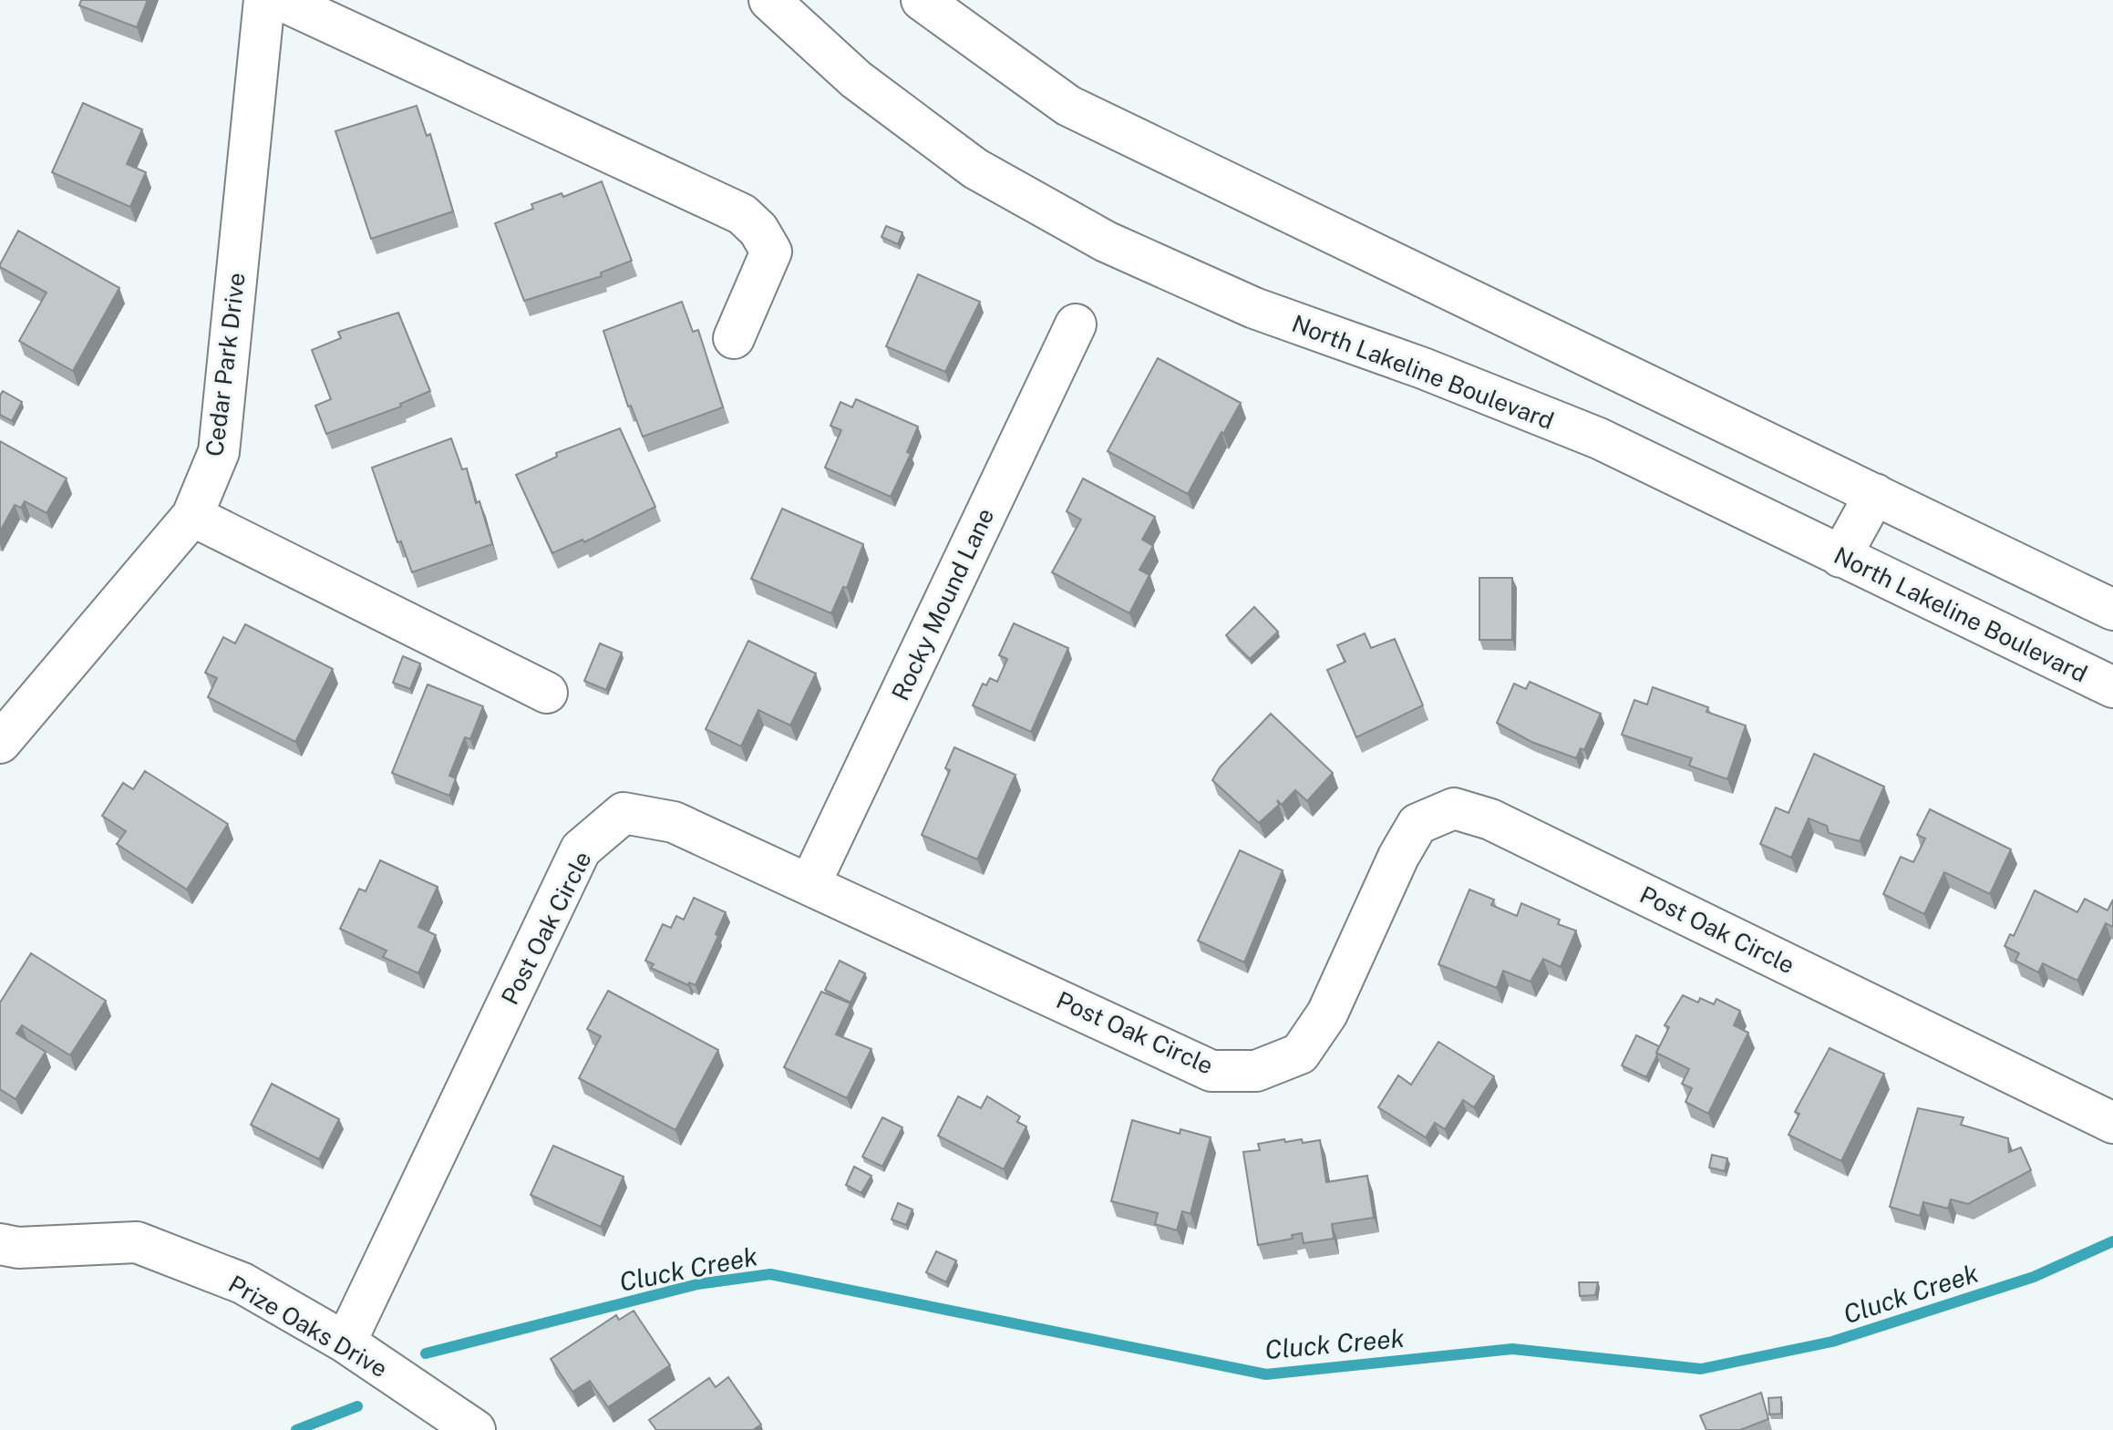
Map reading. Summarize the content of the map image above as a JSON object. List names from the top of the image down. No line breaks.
{"streets":{"street":["Cedar Park Drive","North Lakeline Boulevard","Rocky Mound Lane","Post Oak Circle","Prize Oaks Drive"]},"crossings":[["Rocky Mound Lane","Post Oak Circle"],["Post Oak Circle","Prize Oaks Drive"]],"water":["Cluck Creek"]}
